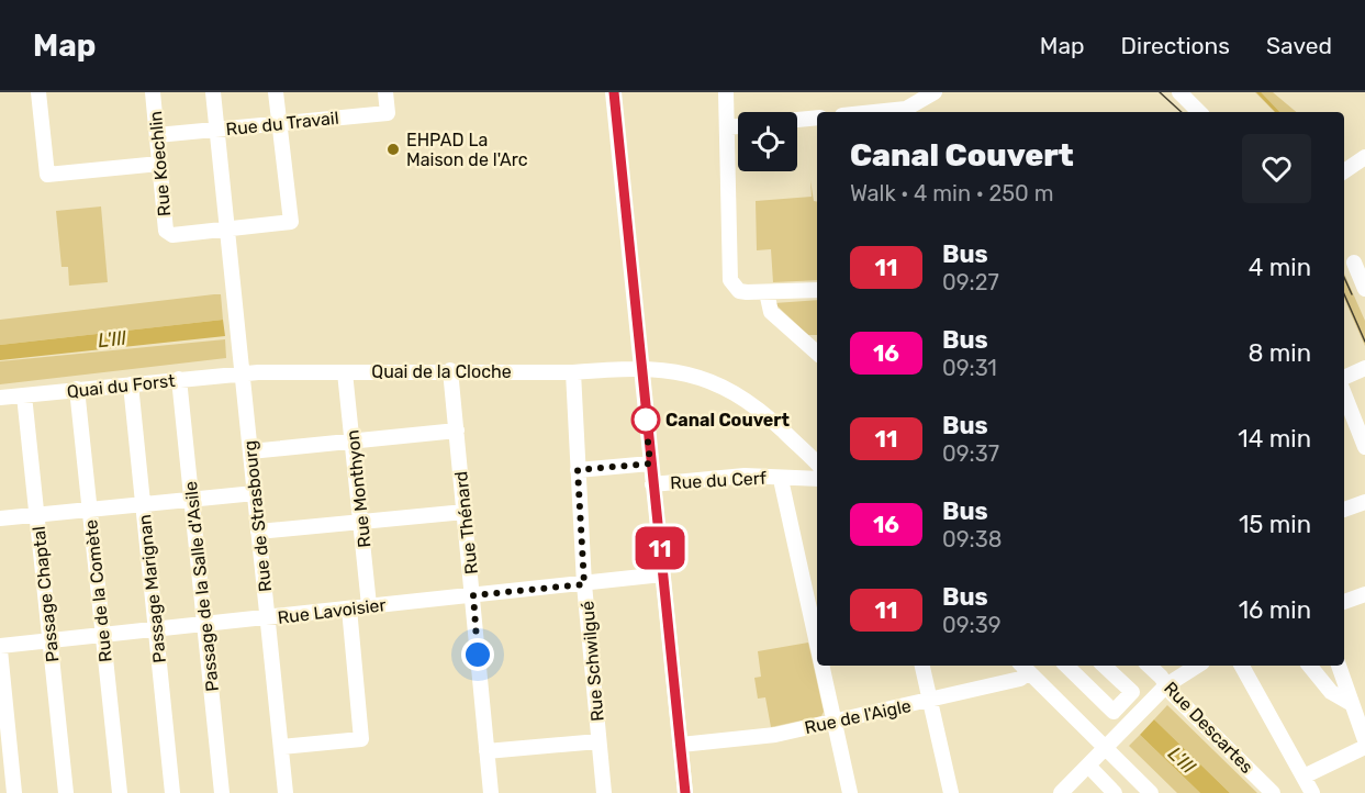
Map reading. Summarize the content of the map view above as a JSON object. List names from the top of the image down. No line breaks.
{"streets":{"street":["Rue du Travail","Rue Koechlin","Quai de la Cloche","Quai du Forst","Rue du Cerf","Rue Monthyon","Rue de Strasbourg","Rue Thénard","Passage de la Salle d'Asile","Passage Marignan","Rue de la Comète","Passage Chaptal","Rue Lavoisier","Rue Schwilgué","Rue de l'Aigle","Rue Descartes"]},"crossings":[["Rue du Travail","Rue Koechlin"],["Rue Koechlin","Rue de Strasbourg"],["Quai de la Cloche","Quai du Forst"],["Quai de la Cloche","Rue Monthyon"],["Quai de la Cloche","Rue de Strasbourg"],["Quai de la Cloche","Rue Thénard"],["Quai de la Cloche","Rue Schwilgué"],["Quai du Forst","Rue de Strasbourg"],["Quai du Forst","Passage de la Salle d'Asile"],["Quai du Forst","Passage Marignan"],["Quai du Forst","Rue de la Comète"],["Quai du Forst","Passage Chaptal"],["Rue du Cerf","Rue de l'Aigle"],["Rue Monthyon","Rue Lavoisier"],["Rue de Strasbourg","Rue Lavoisier"],["Rue Thénard","Rue Lavoisier"],["Passage de la Salle d'Asile","Rue Lavoisier"],["Passage Marignan","Rue Lavoisier"],["Rue de la Comète","Rue Lavoisier"],["Passage Chaptal","Rue Lavoisier"],["Rue Lavoisier","Rue Schwilgué"]],"water":["L'Ill"],"places":["EHPAD La Maison de l'Arc","Canal Couvert"],"lines":["bus line 11"],"page":{"header":"Map","nav":["Map","Directions","Saved"],"on_map":"11","heading":["Canal Couvert","Walk · 4 min · 250 m"],"list":[{"mark":"11","name":"Bus","note":"09:27","value":"4 min"},{"mark":"16","name":"Bus","note":"09:31","value":"8 min"},{"mark":"11","name":"Bus","note":"09:37","value":"14 min"},{"mark":"16","name":"Bus","note":"09:38","value":"15 min"},{"mark":"11","name":"Bus","note":"09:39","value":"16 min"}]}}
